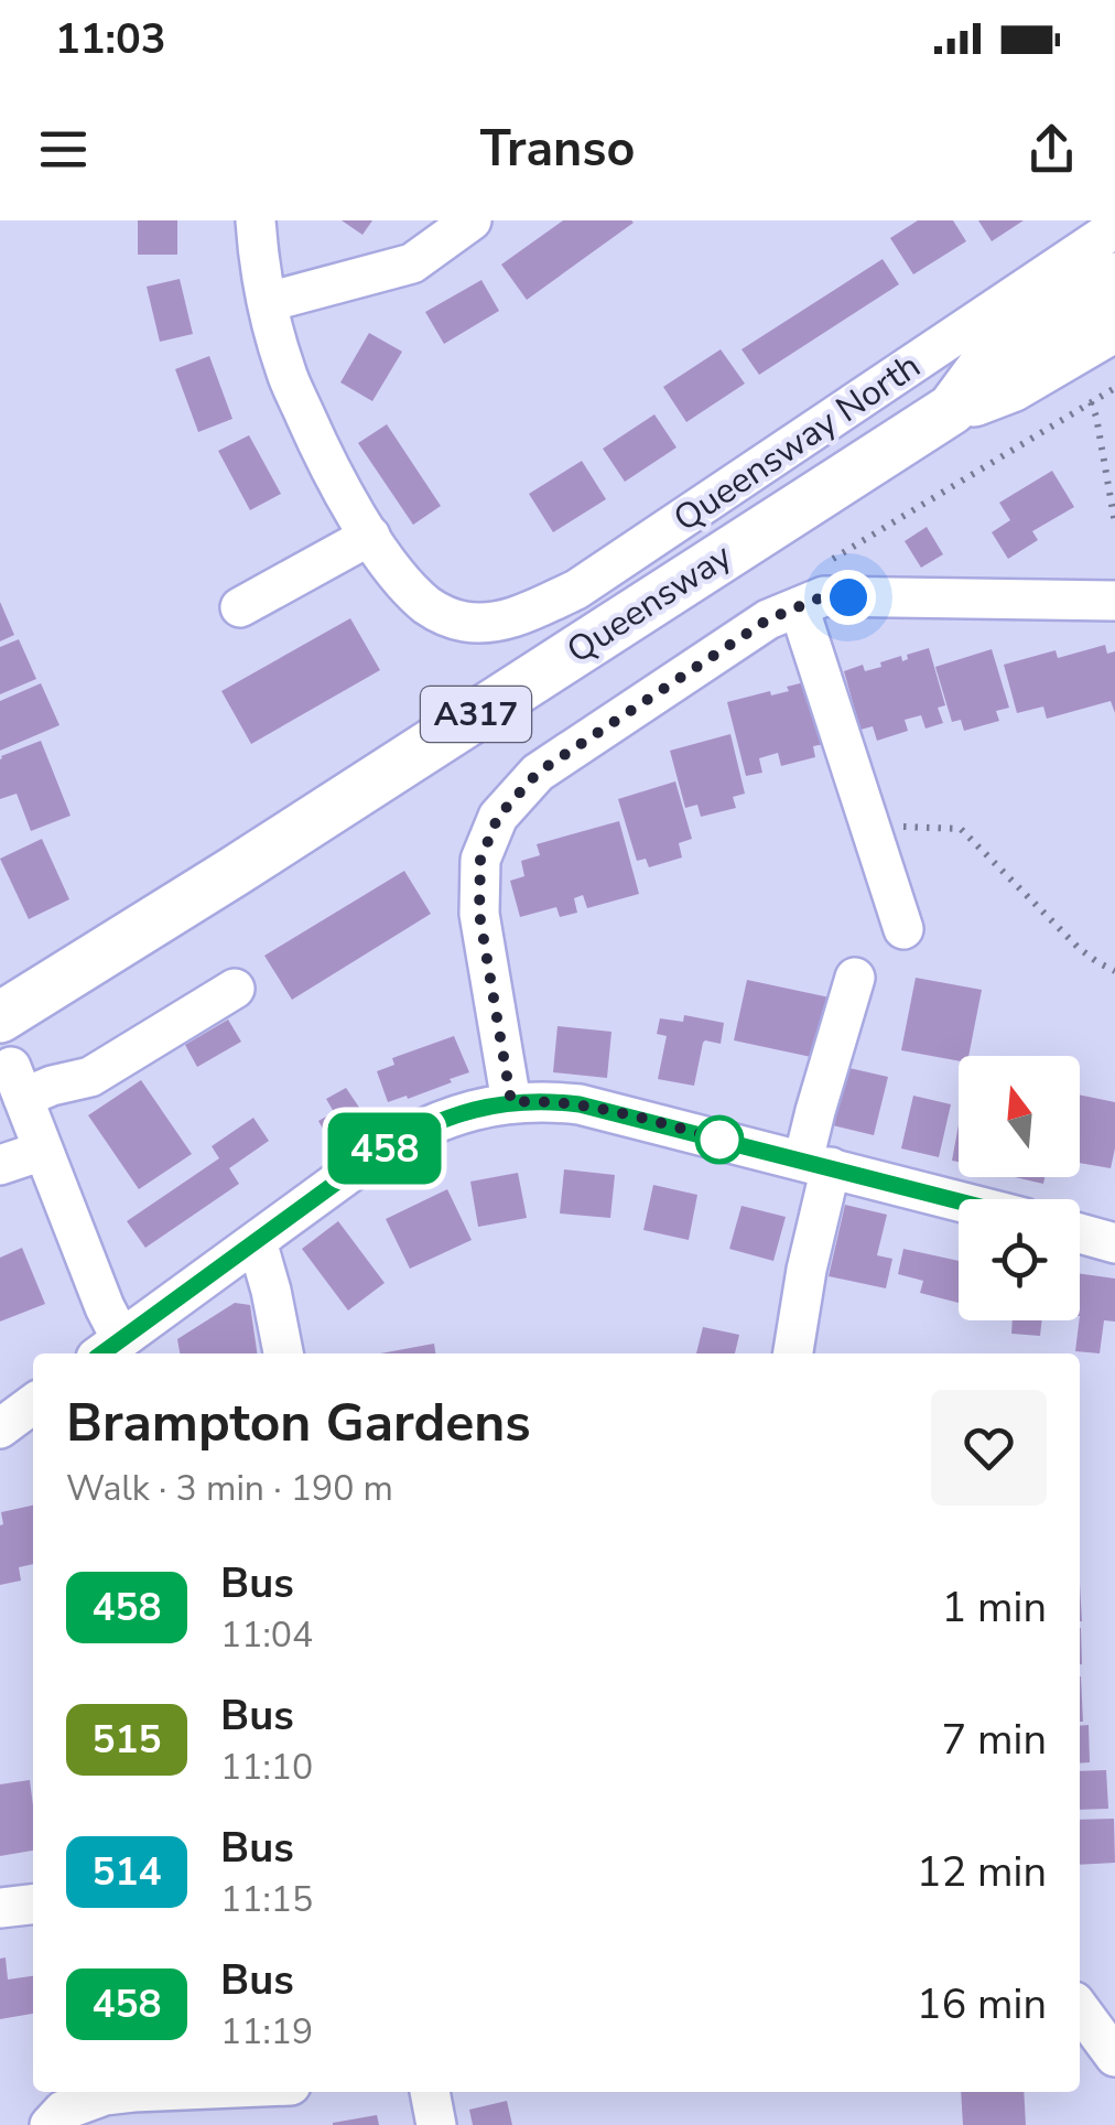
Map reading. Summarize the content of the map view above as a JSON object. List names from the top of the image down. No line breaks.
{"streets":{"main road":["Queensway","A317"],"street":["Queensway North"]},"crossings":[["Queensway","A317"]],"lines":["bus line 458"],"north":"top","page":{"status":"11:03","header":"Transo","on_map":"458","heading":["Brampton Gardens","Walk · 3 min · 190 m"],"list":[{"mark":"458","name":"Bus","note":"11:04","value":"1 min"},{"mark":"515","name":"Bus","note":"11:10","value":"7 min"},{"mark":"514","name":"Bus","note":"11:15","value":"12 min"},{"mark":"458","name":"Bus","note":"11:19","value":"16 min"}]}}
